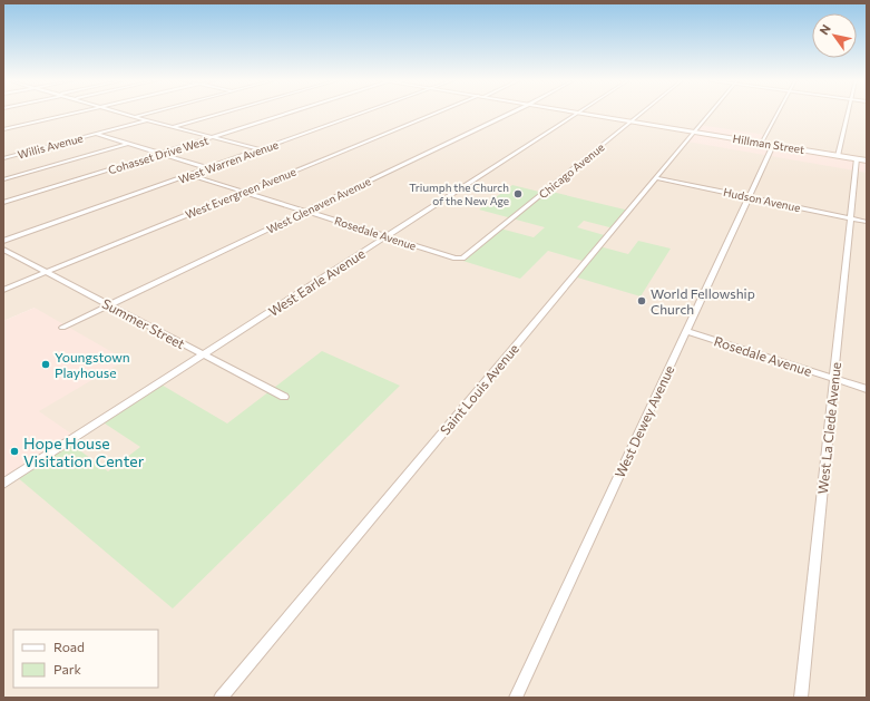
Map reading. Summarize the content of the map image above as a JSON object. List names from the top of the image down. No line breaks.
{"streets":{"street":["Hillman Street","Willis Avenue","Cohasset Drive West","West Warren Avenue","Chicago Avenue","West Evergreen Avenue","Hudson Avenue","West Glenaven Avenue","Rosedale Avenue","West Earle Avenue","Summer Street","Saint Louis Avenue","West Dewey Avenue","West La Clede Avenue"]},"crossings":[["Hillman Street","Chicago Avenue"],["Hillman Street","Saint Louis Avenue"],["Hillman Street","West Dewey Avenue"],["Hillman Street","West La Clede Avenue"],["West Warren Avenue","Rosedale Avenue"],["Chicago Avenue","Rosedale Avenue"],["West Evergreen Avenue","Rosedale Avenue"],["West Evergreen Avenue","Summer Street"],["Hudson Avenue","Saint Louis Avenue"],["Hudson Avenue","West Dewey Avenue"],["Hudson Avenue","West La Clede Avenue"],["West Glenaven Avenue","Rosedale Avenue"],["West Glenaven Avenue","Summer Street"],["Rosedale Avenue","West Earle Avenue"],["Rosedale Avenue","West Dewey Avenue"],["Rosedale Avenue","West La Clede Avenue"],["West Earle Avenue","Summer Street"]],"places":["Triumph the Church of the New Age","World Fellowship Church","Youngstown Playhouse","Hope House Visitation Center"],"legend":["Road","Park"],"north":"top left"}
